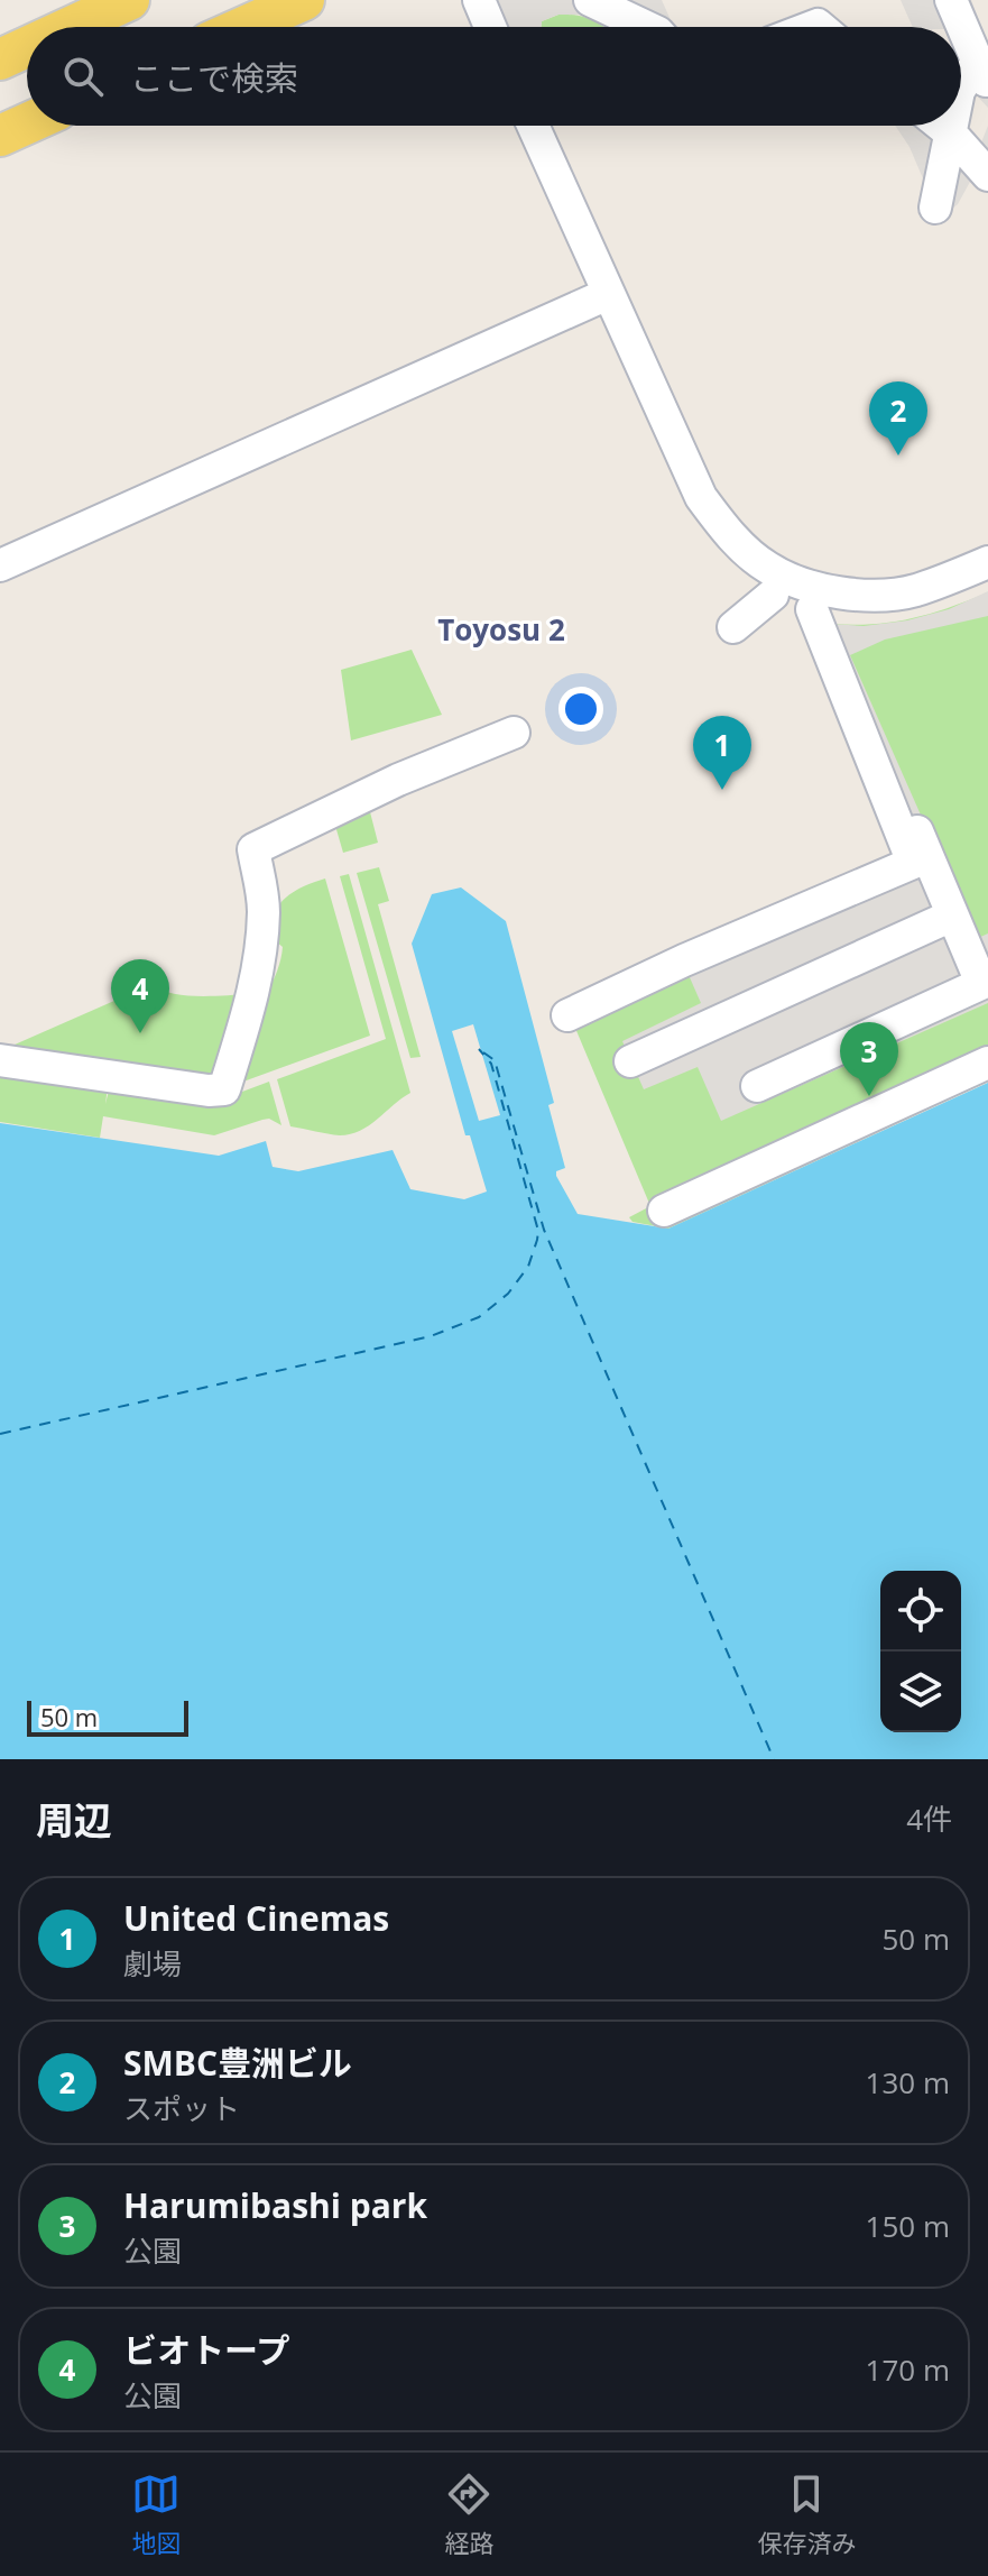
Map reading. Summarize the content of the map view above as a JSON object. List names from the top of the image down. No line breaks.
{"districts":["Toyosu 2"],"scale_bar":"50 m","page":{"search":"ここで検索","pins":["2","1","4","3"],"scale":"50 m","heading":["周辺","4件"],"list":[{"mark":"1","name":"United Cinemas","note":"劇場","value":"50 m"},{"mark":"2","name":"SMBC豊洲ビル","note":"スポット","value":"130 m"},{"mark":"3","name":"Harumibashi park","note":"公園","value":"150 m"},{"mark":"4","name":"ビオトープ","note":"公園","value":"170 m"}],"nav":["地図","経路","保存済み"]}}
